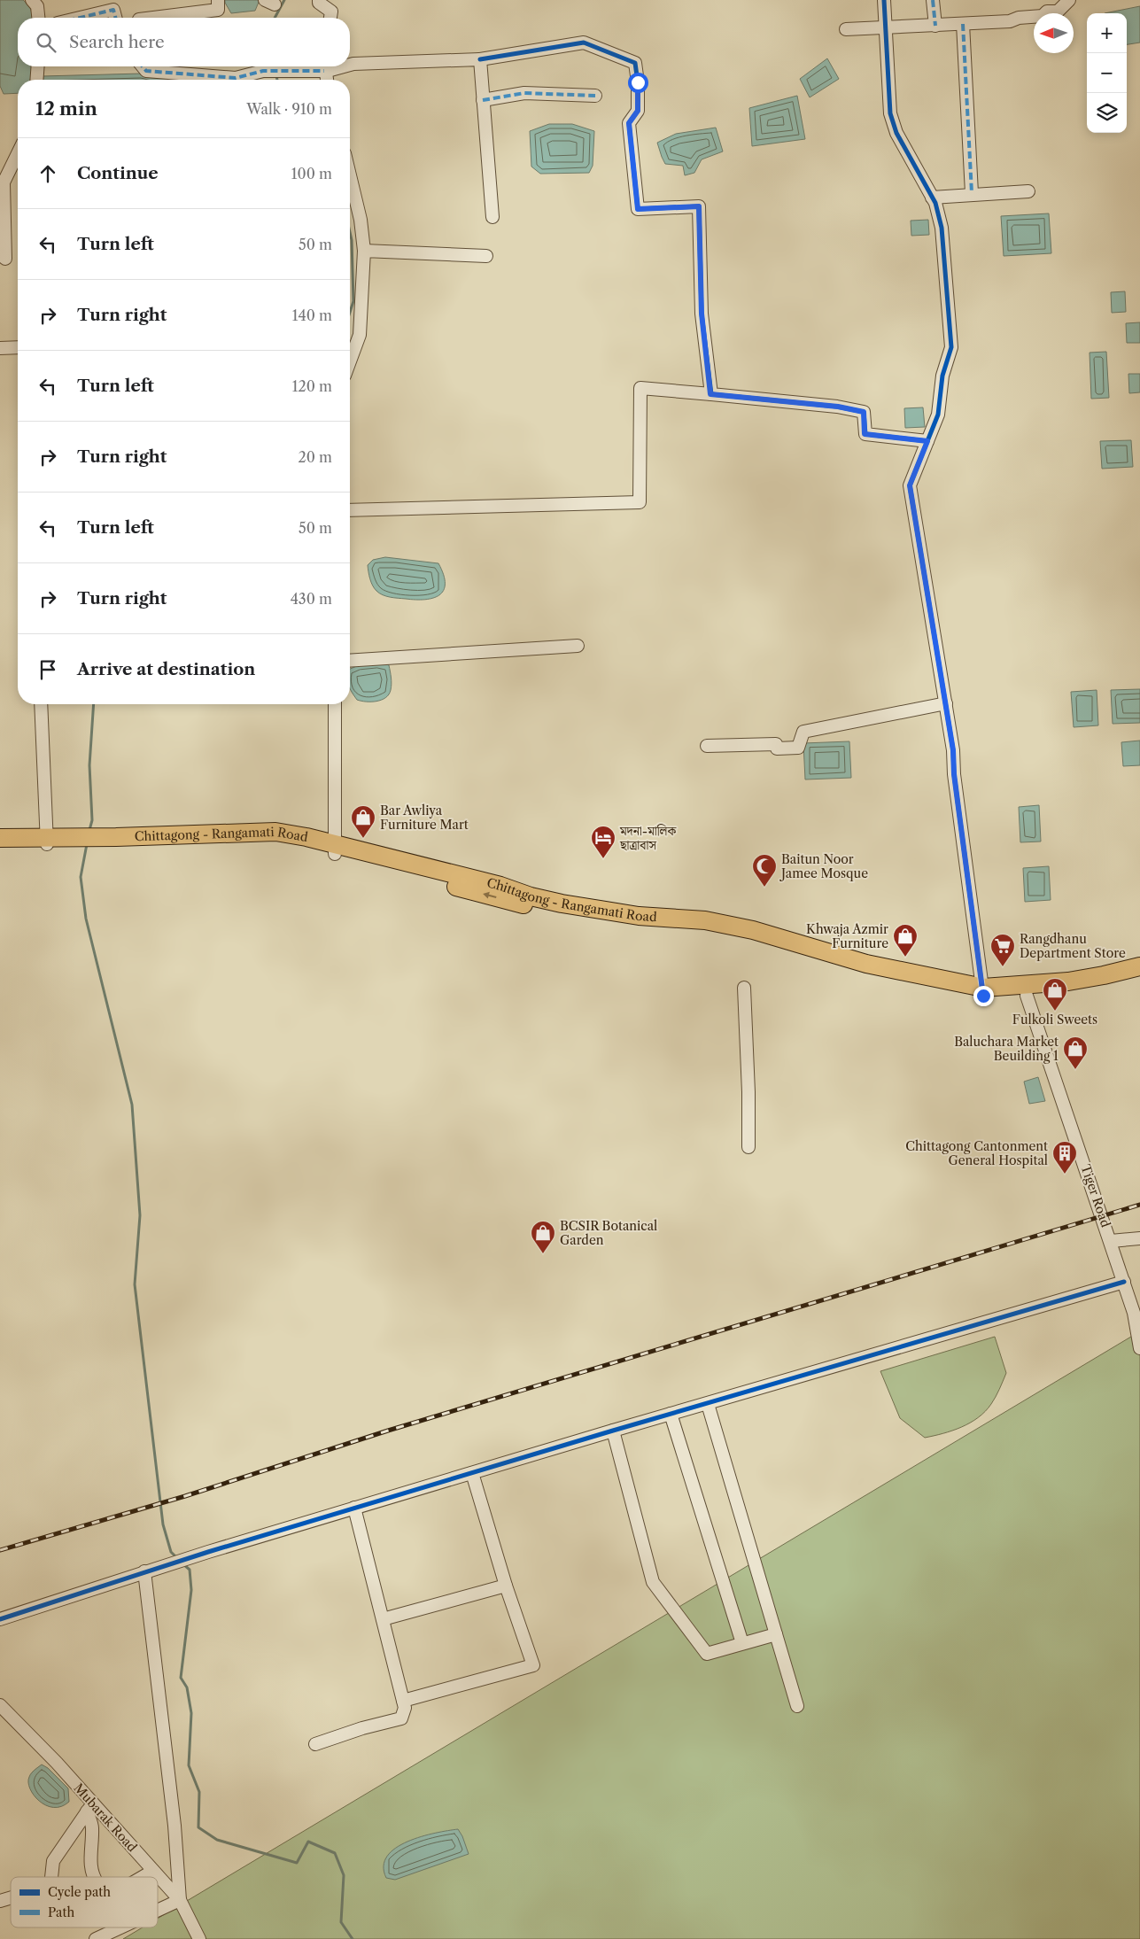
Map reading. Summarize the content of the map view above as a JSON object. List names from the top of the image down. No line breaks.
{"streets":{"highway":["Chittagong - Rangamati Road"],"street":["Tiger Road","Mubarak Road"]},"crossings":[["Chittagong - Rangamati Road","Tiger Road"]],"places":{"shop":["Bar Awliya Furniture Mart","Khwaja Azmir Furniture","Fulkoli Sweets","Baluchara Market Beuilding 1","BCSIR Botanical Garden"],"hotel":["মদনা-মালিক ছাত্রাবাস"],"mosque":["Baitun Noor Jamee Mosque"],"supermarket":["Rangdhanu Department Store"],"building":["Chittagong Cantonment General Hospital"]},"legend":["Cycle path","Path"],"north":"left","page":{"map_buttons":["+","−"],"search":"Search here","heading":["12 min","Walk · 910 m"],"list":[["Continue","100 m"],["Turn left","50 m"],["Turn right","140 m"],["Turn left","120 m"],["Turn right","20 m"],["Turn left","50 m"],["Turn right","430 m"],"Arrive at destination"]}}
